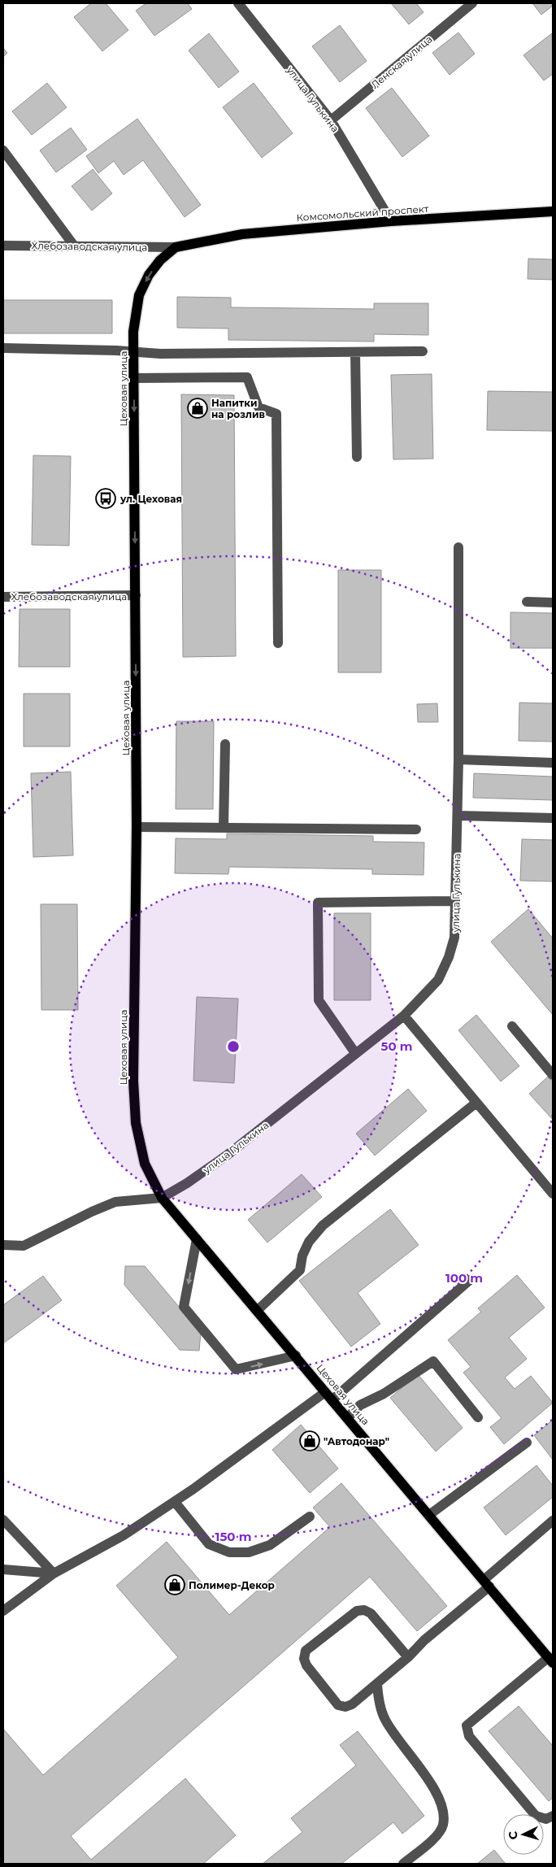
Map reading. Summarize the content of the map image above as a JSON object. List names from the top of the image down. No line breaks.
{"streets":{"main road":["Комсомольский проспект","Цеховая улица"],"street":["Ленская улица","улица Гулькина","Хлебозаводская улица"]},"crossings":[["Ленская улица","улица Гулькина"],["улица Гулькина","Комсомольский проспект"],["улица Гулькина","Цеховая улица"],["Комсомольский проспект","Хлебозаводская улица"],["Комсомольский проспект","Цеховая улица"],["Хлебозаводская улица","Цеховая улица"]],"one_way":["Цеховая улица"],"places":{"shop":["Напитки на розлив","\"Автодонар\"","Полимер-Декор"],"bus stop":["ул. Цеховая"]},"north":"left","rings":["50 m","100 m","150 m"]}
